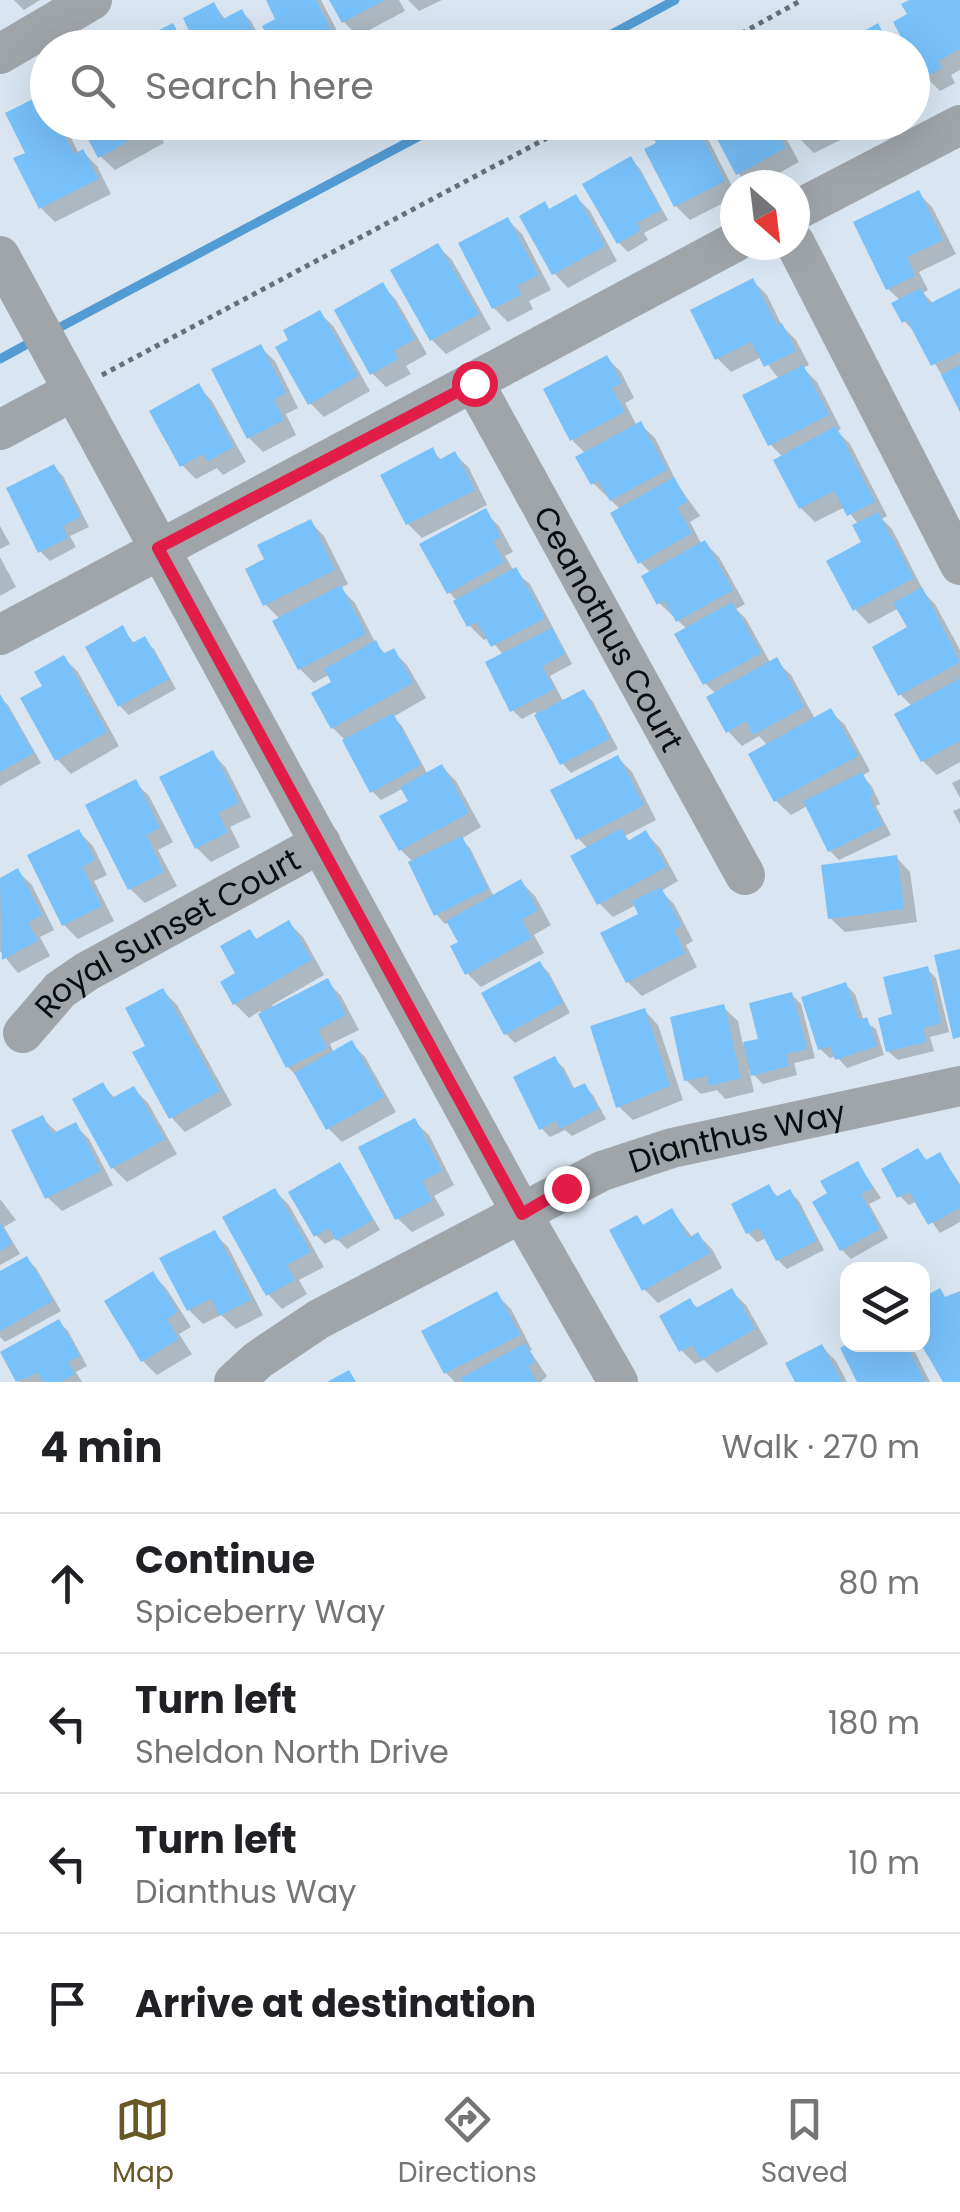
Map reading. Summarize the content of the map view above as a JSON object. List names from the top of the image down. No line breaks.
{"streets":{"street":["Ceanothus Court","Royal Sunset Court","Dianthus Way"]},"north":"bottom right","page":{"search":"Search here","heading":["4 min","Walk · 270 m"],"list":[["Continue","Spiceberry Way","80 m"],["Turn left","Sheldon North Drive","180 m"],["Turn left","Dianthus Way","10 m"],"Arrive at destination"],"nav":["Map","Directions","Saved"]}}
